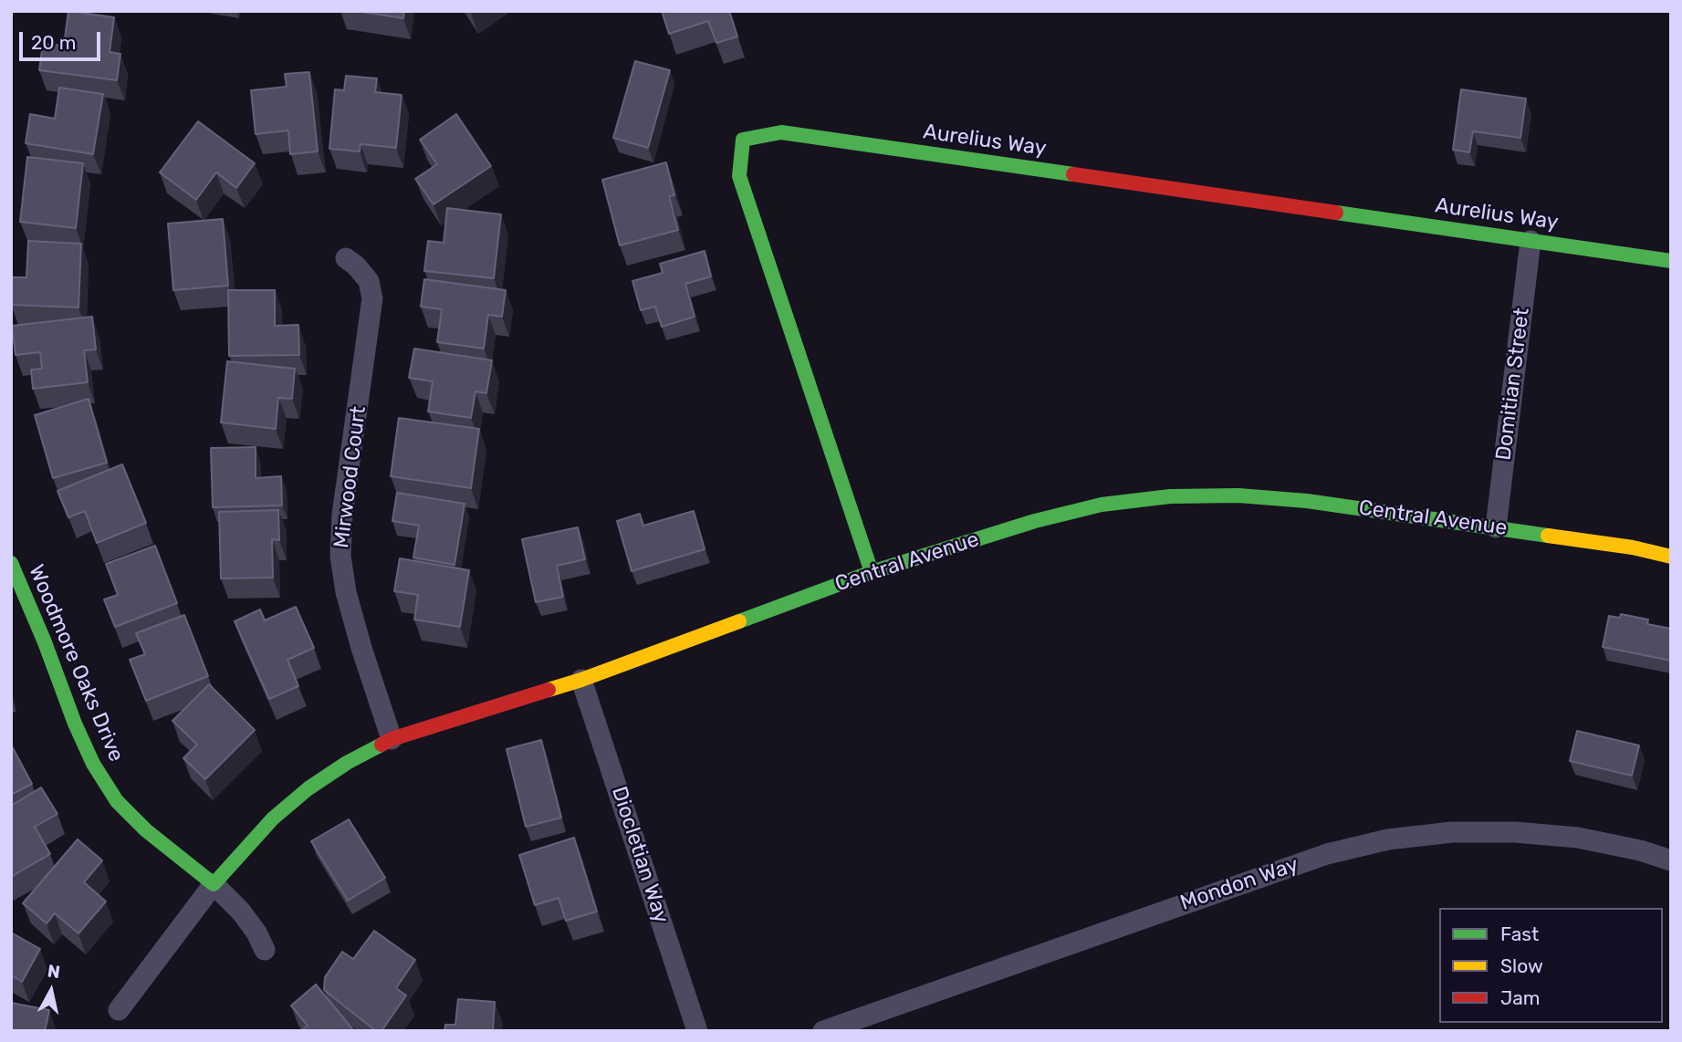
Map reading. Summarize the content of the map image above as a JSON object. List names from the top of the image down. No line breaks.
{"streets":{"street":["Aurelius Way","Domitian Street","Mirwood Court","Central Avenue","Woodmore Oaks Drive","Diocletian Way","Mondon Way"]},"crossings":[["Aurelius Way","Domitian Street"],["Aurelius Way","Central Avenue"],["Domitian Street","Central Avenue"],["Mirwood Court","Central Avenue"],["Central Avenue","Woodmore Oaks Drive"],["Central Avenue","Diocletian Way"]],"legend":["Fast","Slow","Jam"],"scale_bar":"20 m","north":"top"}
